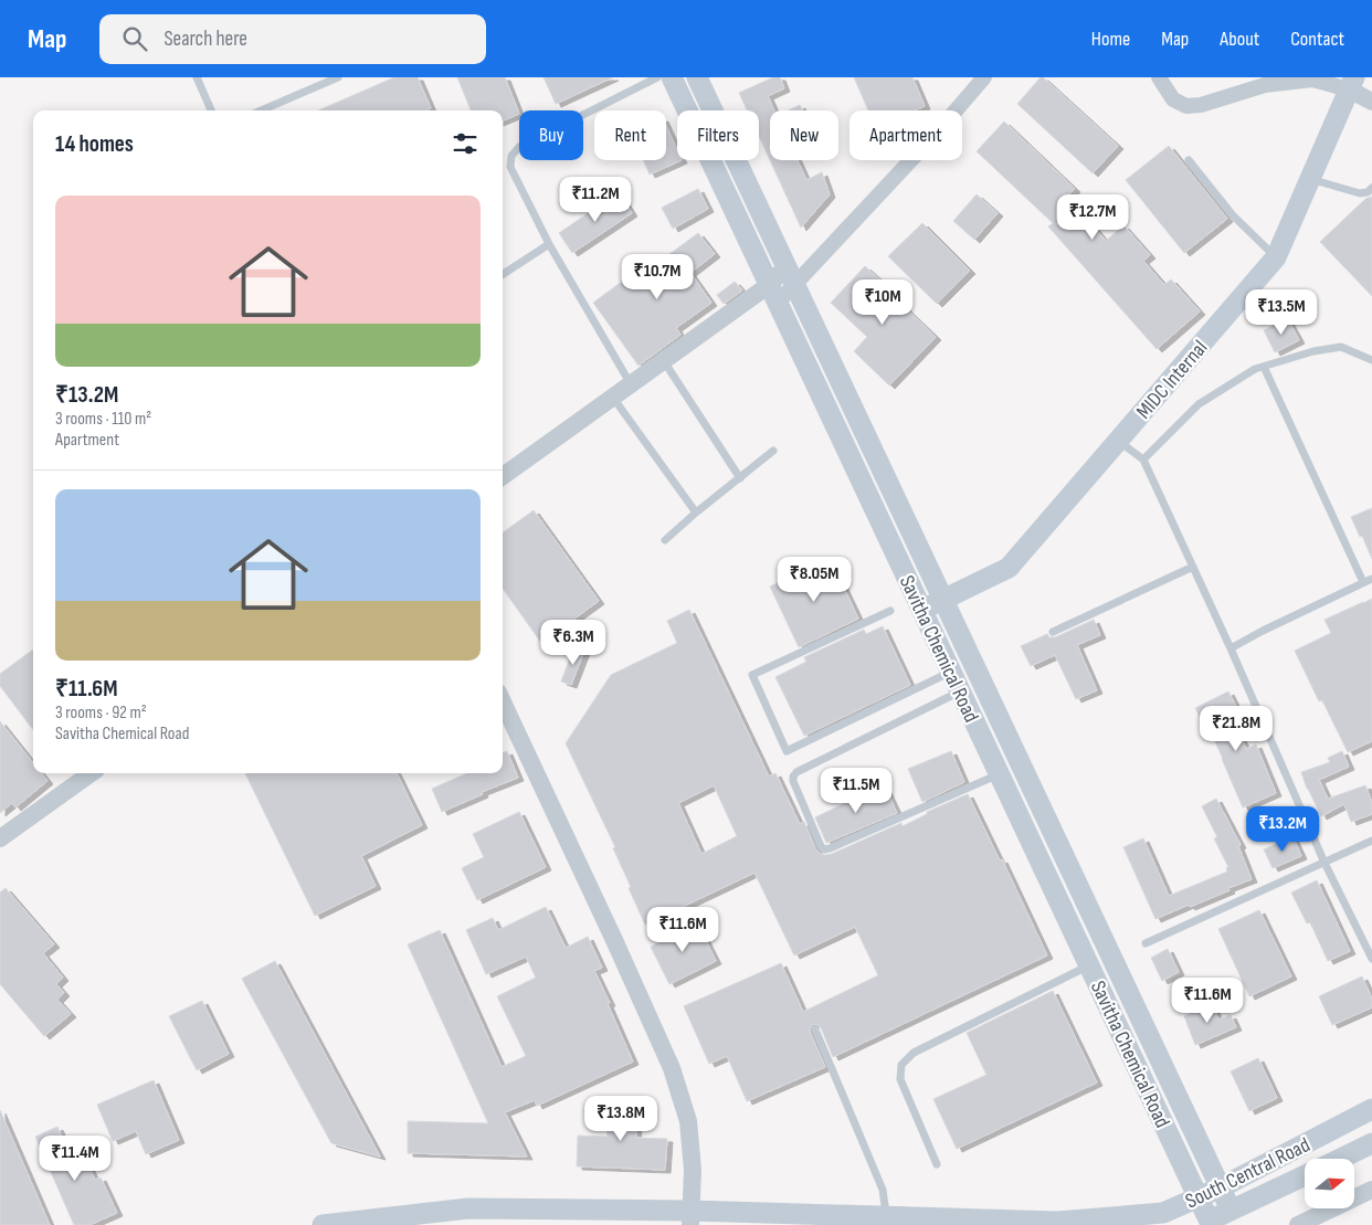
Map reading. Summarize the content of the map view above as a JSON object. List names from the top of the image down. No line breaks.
{"streets":{"main road":["MIDC Internal","Savitha Chemical Road","South Central Road"]},"crossings":[["MIDC Internal","Savitha Chemical Road"],["Savitha Chemical Road","South Central Road"]],"north":"right","page":{"header":"Map","search":"Search here","nav":["Home","Map","About","Contact"],"chip":["Buy","Rent","Filters","New","Apartment"],"heading":"14 homes","price":["₹11.2M","₹12.7M","₹10.7M","₹10M","₹13.5M","₹8.05M","₹6.3M","₹21.8M","₹11.5M","₹13.2M","₹11.6M","₹11.6M","₹13.8M","₹11.4M"],"list":[{"name":"₹13.2M","note":"3 rooms · 110 m² · Apartment"},{"name":"₹11.6M","note":"3 rooms · 92 m² · Savitha Chemical Road"}]}}
